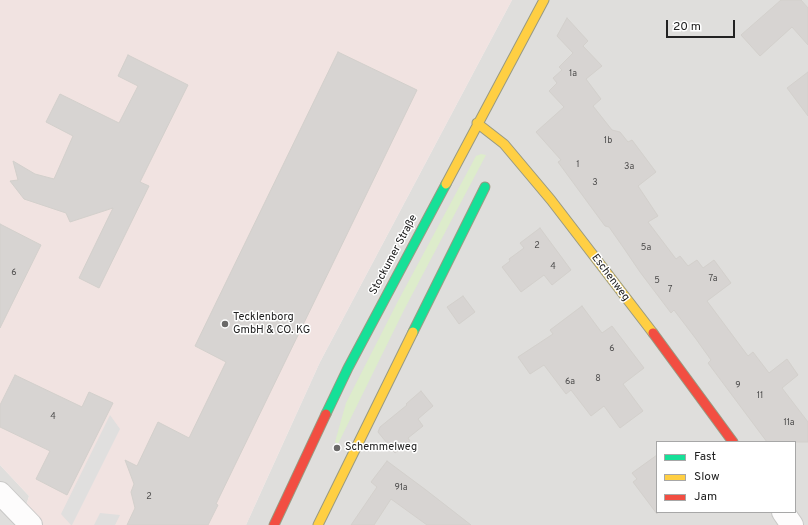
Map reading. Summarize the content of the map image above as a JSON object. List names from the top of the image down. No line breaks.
{"streets":{"street":["Stockumer Straße","Eschenweg"]},"crossings":[["Stockumer Straße","Eschenweg"]],"places":["Tecklenborg GmbH & CO. KG","Schemmelweg"],"house_numbers":["1a","1b","1","3a","3","2","5a","4","6","7a","5","7","6","8","6a","9","11","4","11a","91a","2"],"legend":["Fast","Slow","Jam"],"scale_bar":"20 m"}
